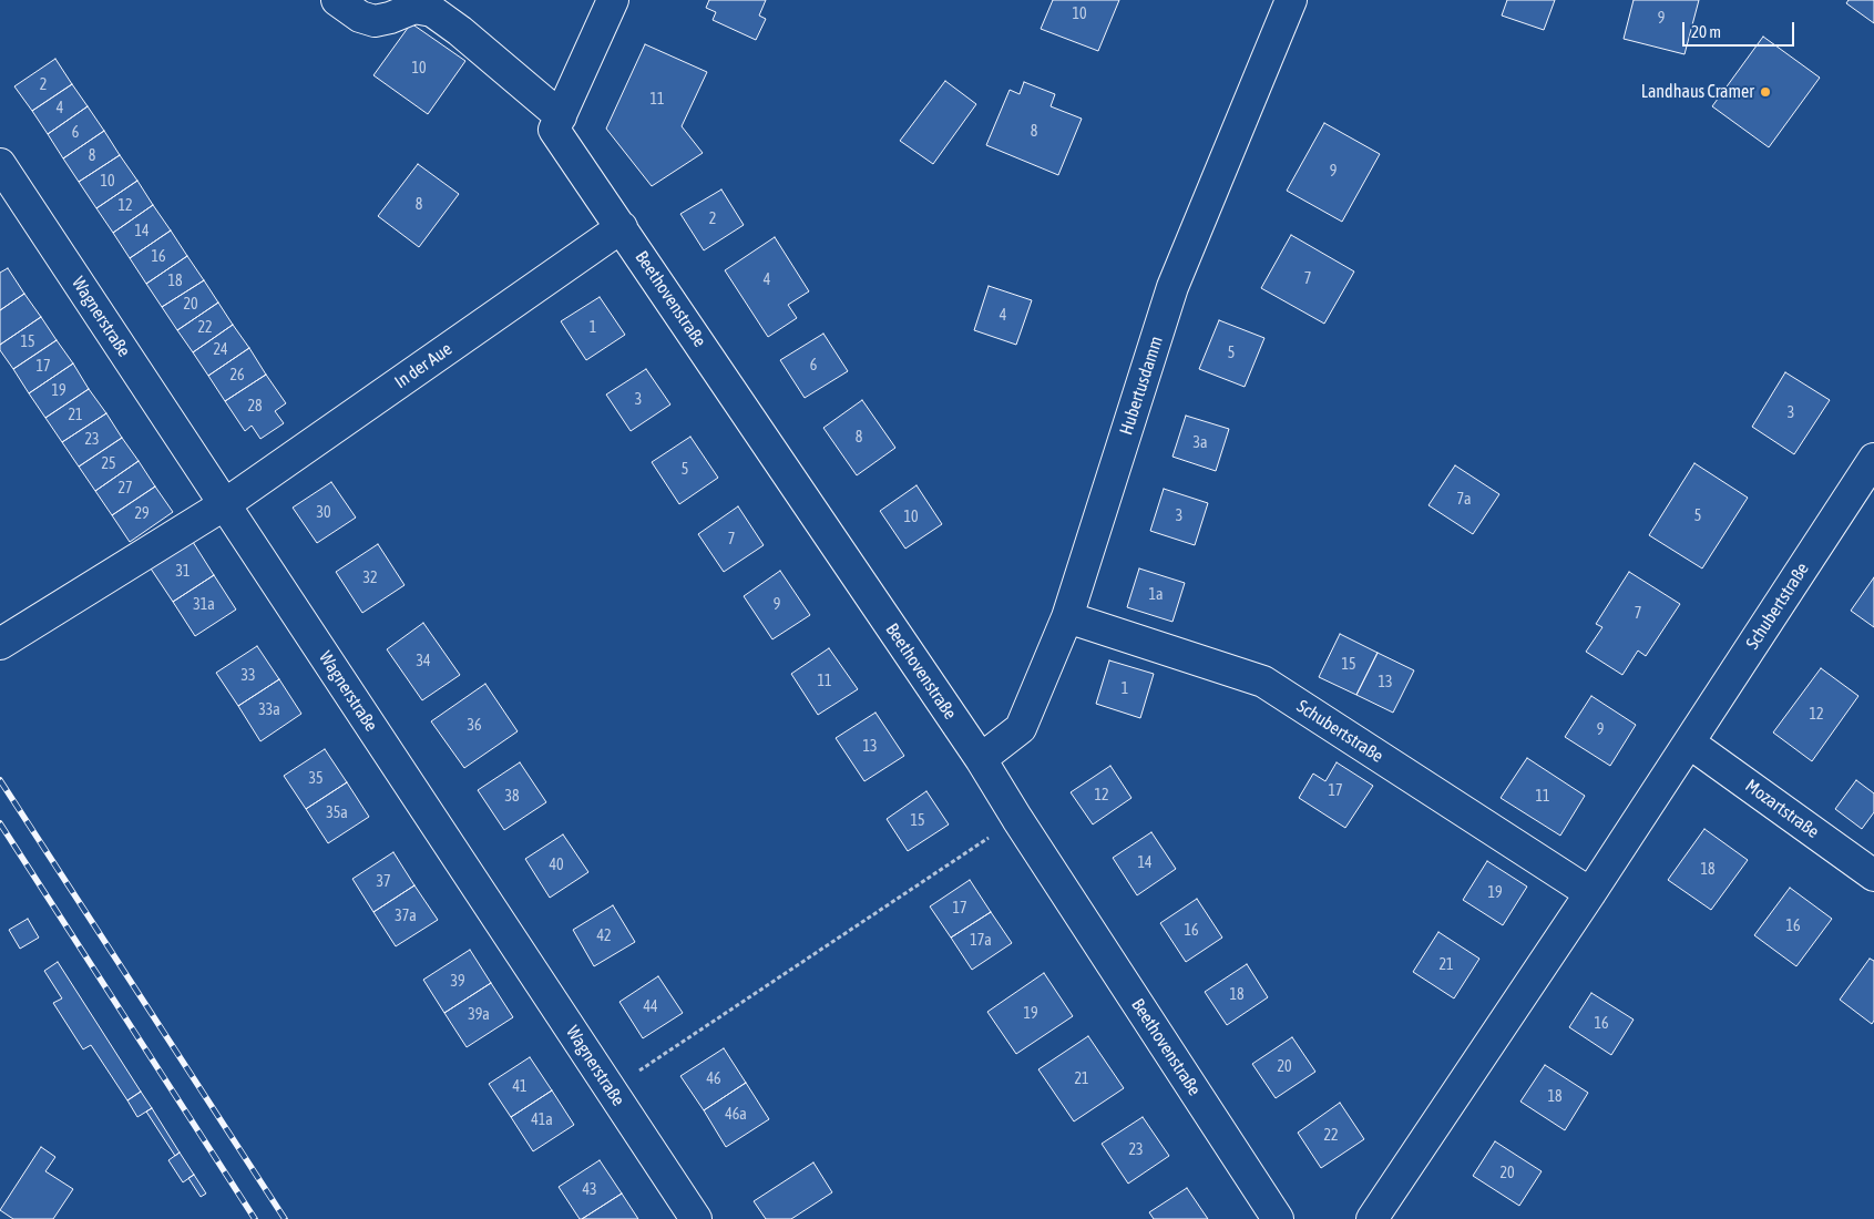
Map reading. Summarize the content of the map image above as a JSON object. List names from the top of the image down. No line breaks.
{"streets":{"street":["Beethovenstraße","Wagnerstraße","In der Aue","Hubertusdamm","Schubertstraße","Mozartstraße"]},"crossings":[["Beethovenstraße","In der Aue"],["Beethovenstraße","Hubertusdamm"],["Wagnerstraße","In der Aue"],["Hubertusdamm","Schubertstraße"],["Schubertstraße","Mozartstraße"]],"places":["Landhaus Cramer"],"house_numbers":["10","9","10","2","11","4","8","6","8","9","10","8","12","2","14","16","7","4","18","20","4","22","1","15","24","5","6","17","26","19","3","28","3","21","8","23","3a","25","5","27","7a","30","29","3","5","10","7","31","32","1a","31a","9","7","34","15","33","11","13","1","33a","12","36","9","13","35","17","12","38","11","35a","15","14","40","18","37","19","17","37a","16","16","42","17a","21","39","18","44","19","39a","16","20","46","21","41","18","46a","41a","22","23","20","43"],"scale_bar":"20 m"}
